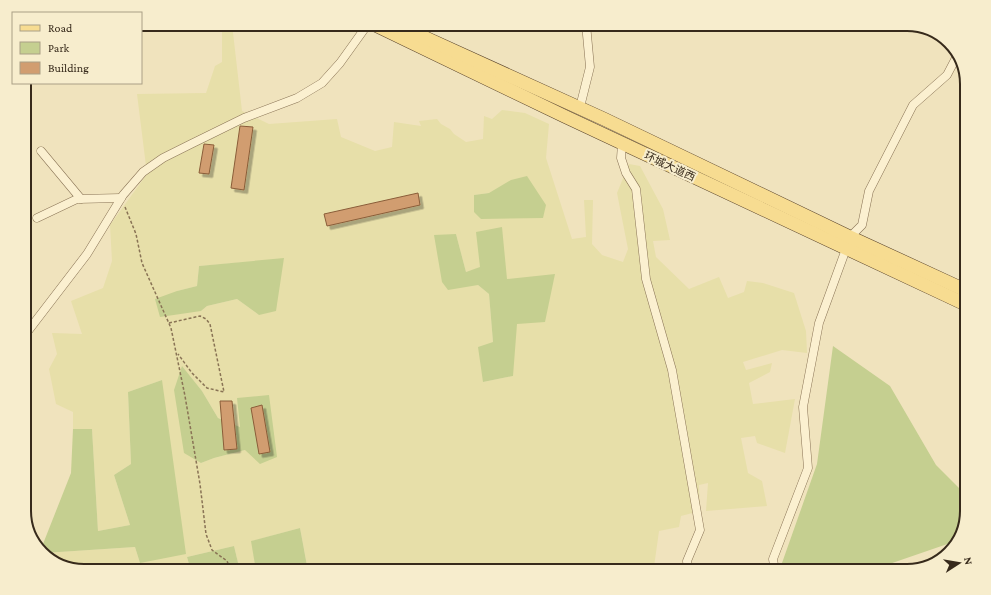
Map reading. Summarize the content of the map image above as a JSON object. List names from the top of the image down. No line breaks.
{"streets":{"main road":["环城大道西"]},"legend":["Road","Park","Building"],"north":"right"}
